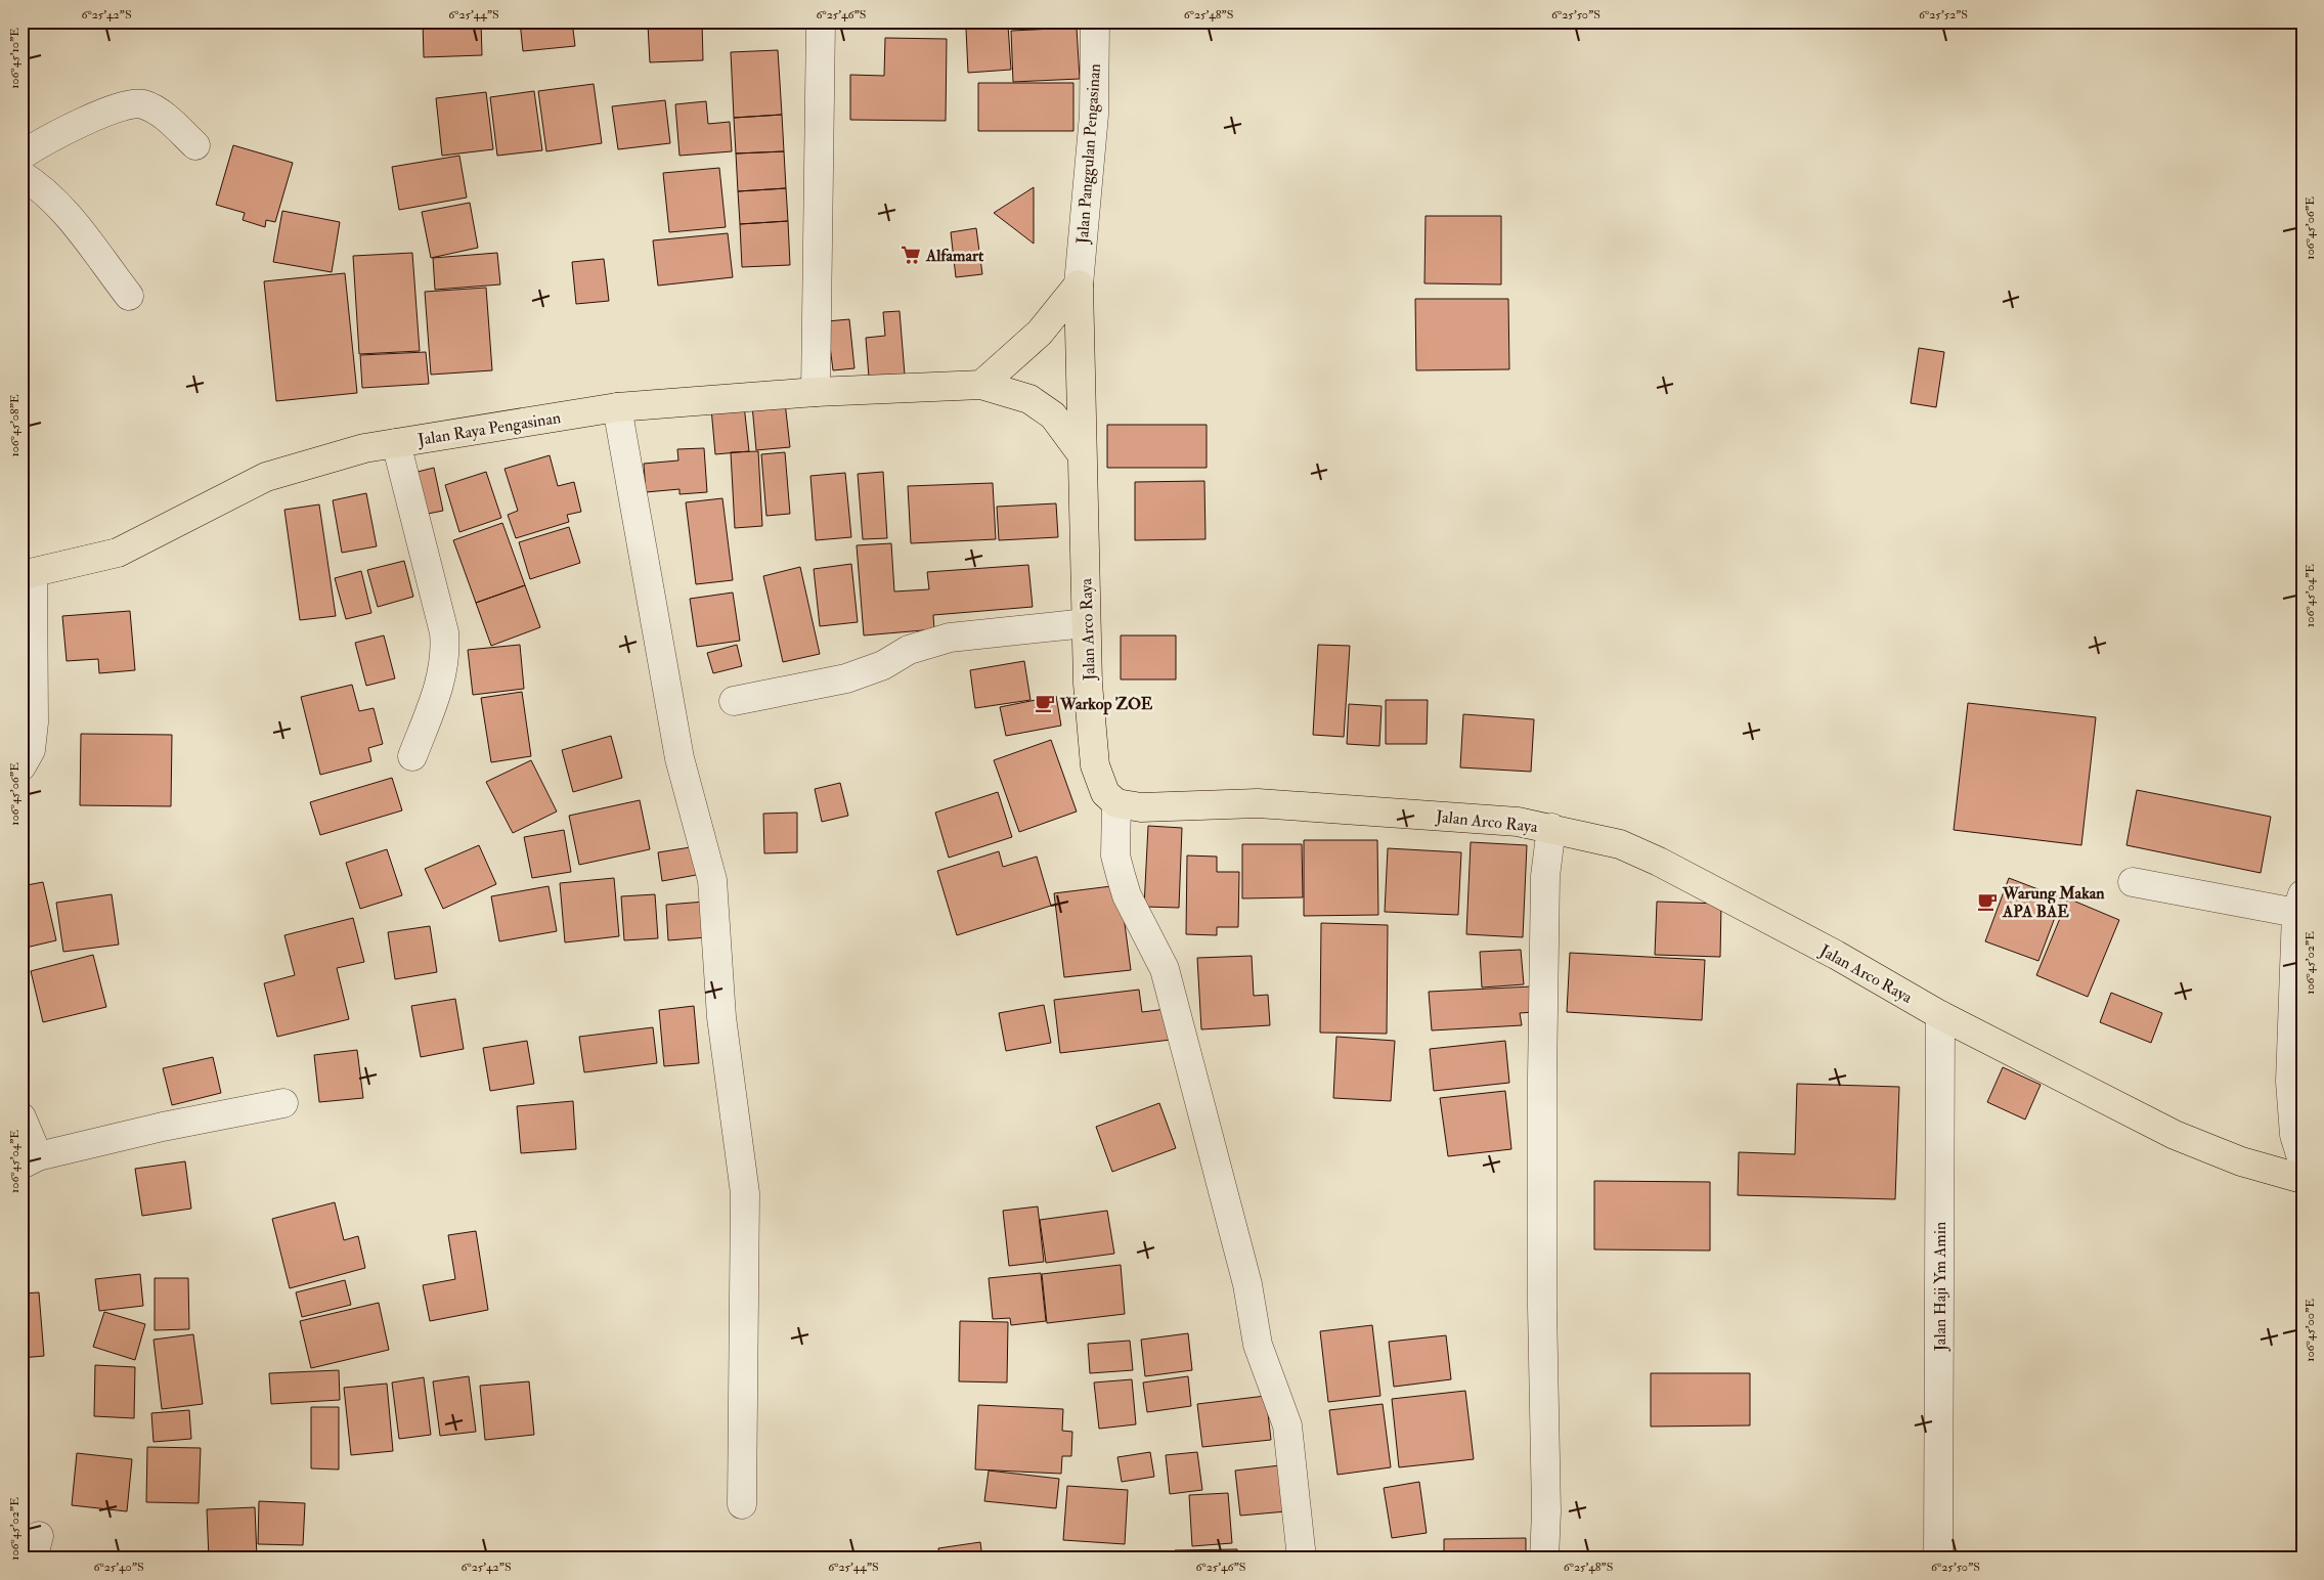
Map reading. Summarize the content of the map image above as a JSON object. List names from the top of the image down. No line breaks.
{"streets":{"main road":["Jalan Raya Pengasinan","Jalan Arco Raya"],"street":["Jalan Panggulan Pengasinan","Jalan Haji Ym Amin"]},"crossings":[["Jalan Panggulan Pengasinan","Jalan Arco Raya"],["Jalan Raya Pengasinan","Jalan Arco Raya"],["Jalan Arco Raya","Jalan Haji Ym Amin"]],"places":{"supermarket":["Alfamart"],"cafe":["Warkop ZOE","Warung Makan APA BAE"]},"coordinates":["6°25'42\"S","6°25'44\"S","6°25'46\"S","6°25'48\"S","6°25'50\"S","6°25'52\"S","106°45'10\"E","106°45'06\"E","106°45'08\"E","106°45'04\"E","106°45'02\"E","106°45'00\"E","6°25'40\"S"]}
